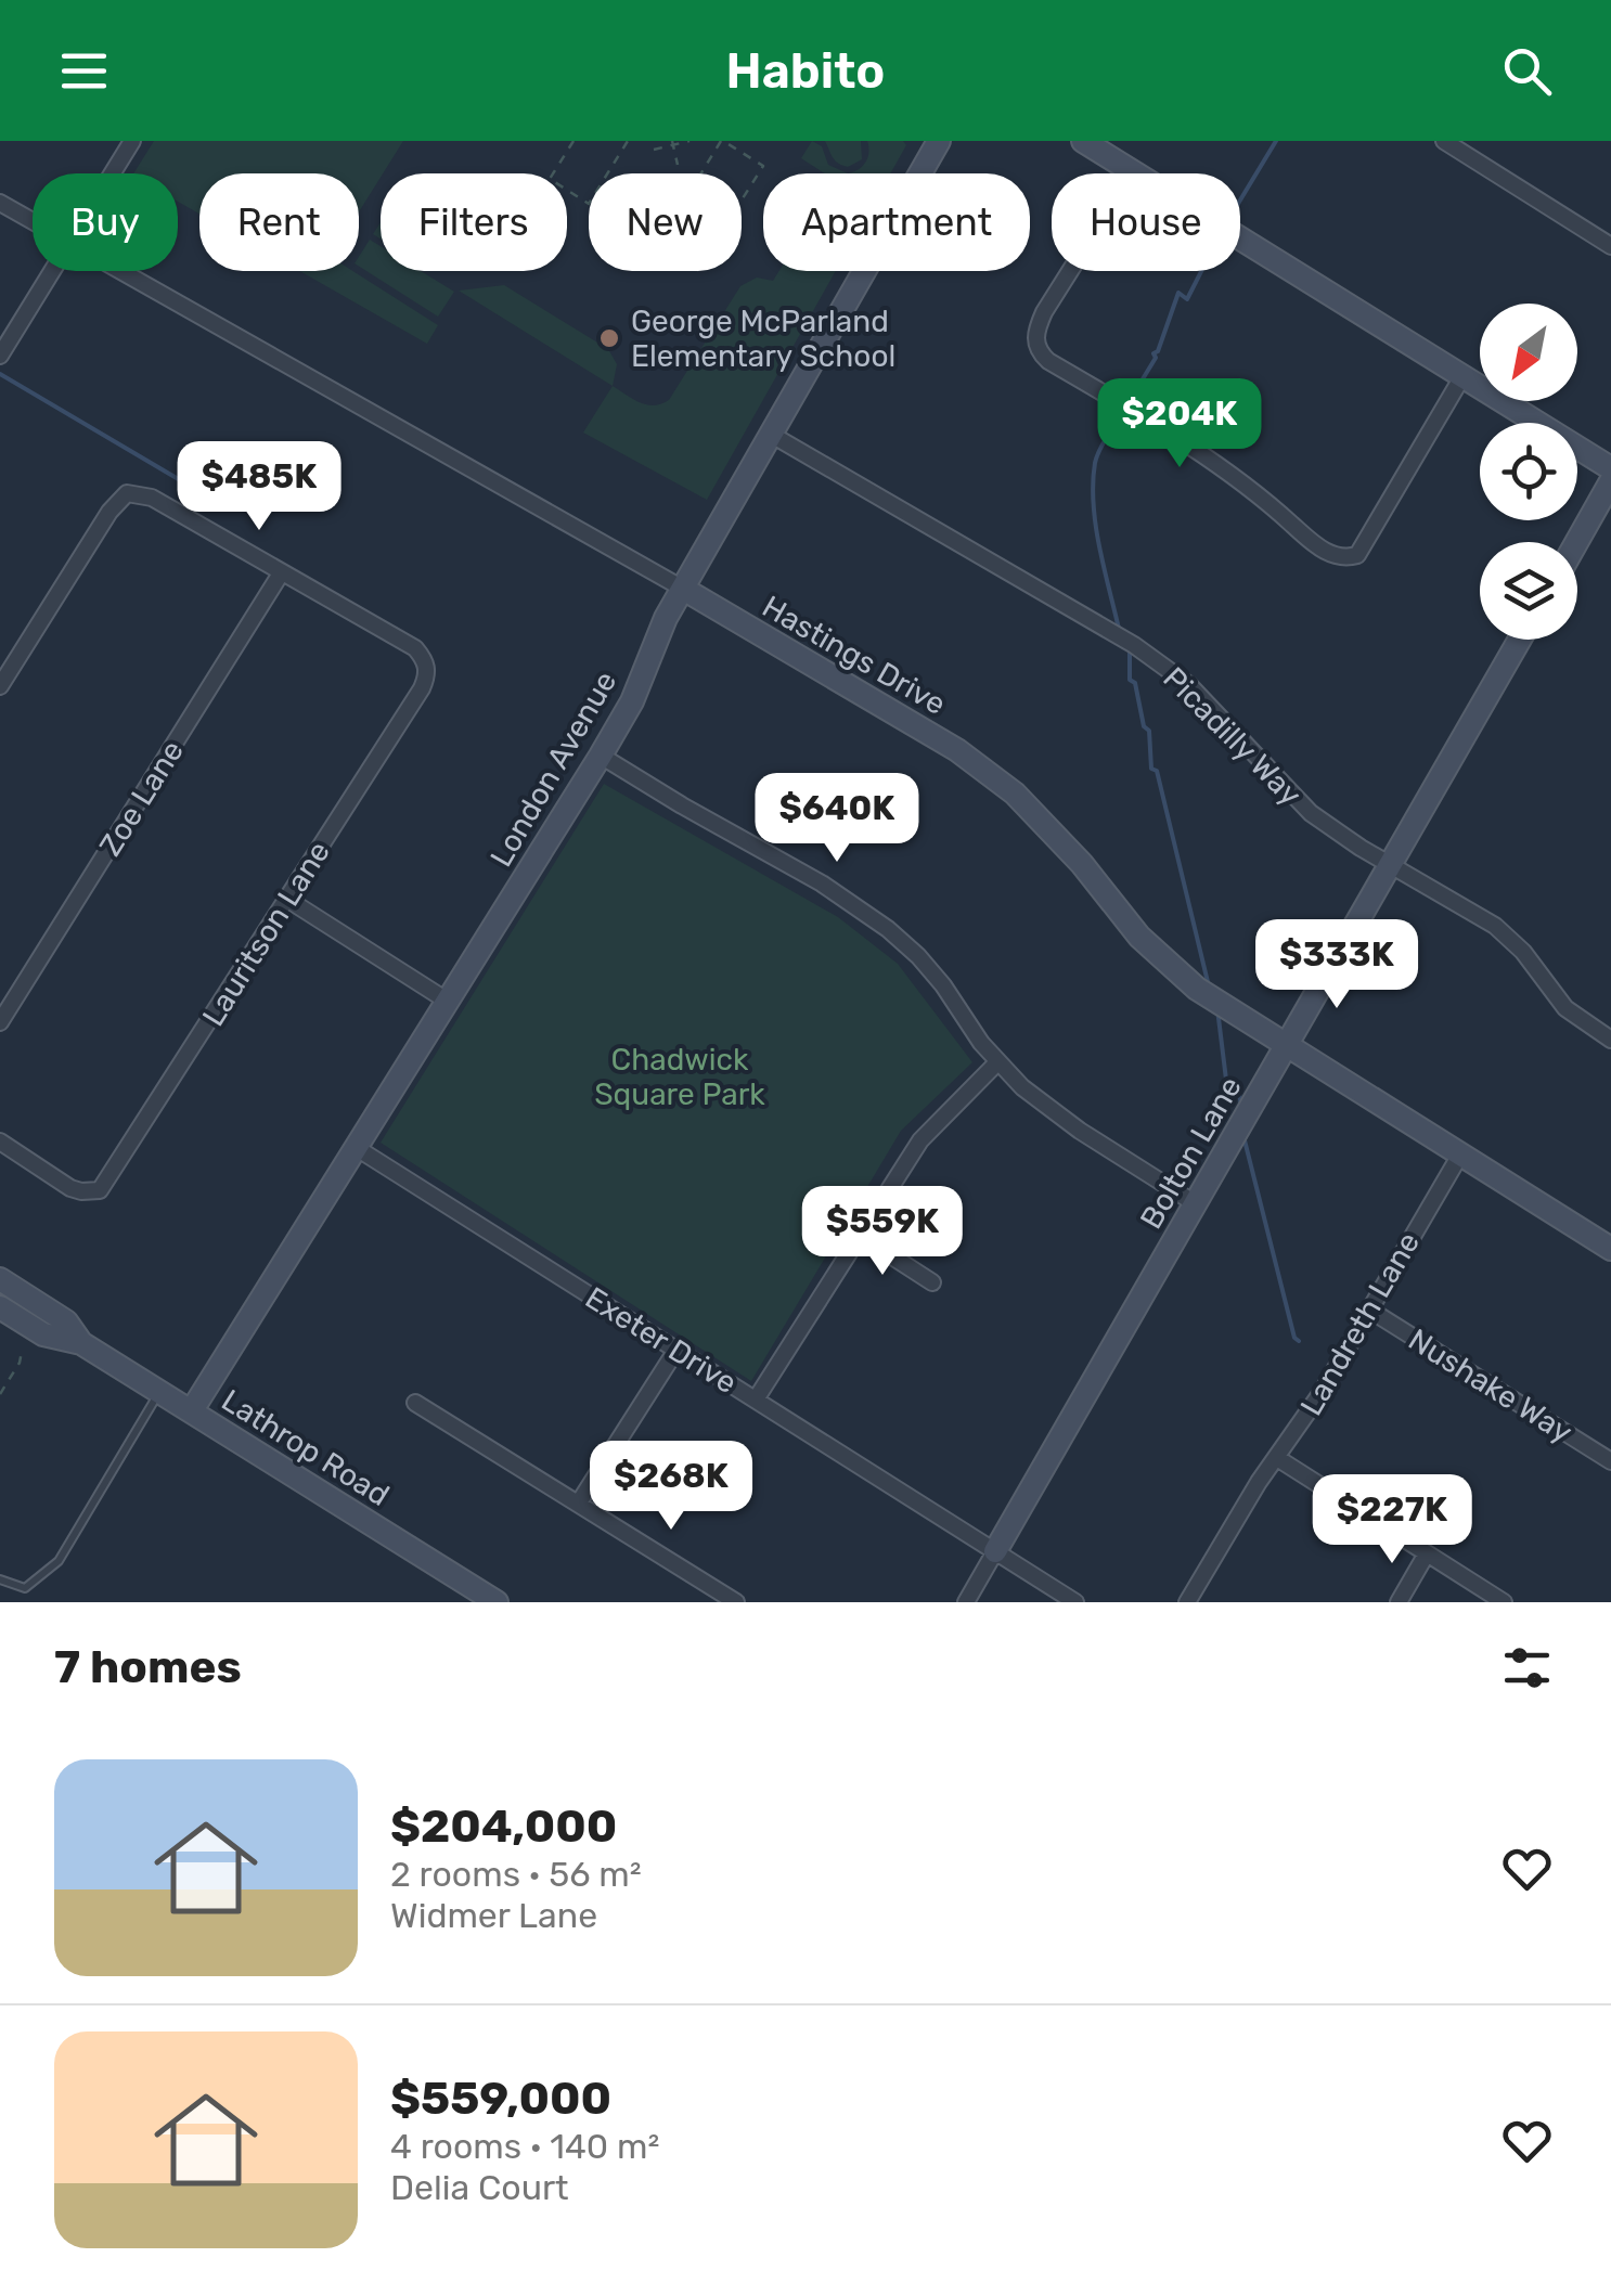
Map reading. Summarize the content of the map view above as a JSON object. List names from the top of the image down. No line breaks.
{"streets":{"street":["Hastings Drive","Picadilly Way","London Avenue","Zoe Lane","Lauritson Lane","Bolton Lane","Landreth Lane","Exeter Drive","Nushake Way","Lathrop Road"]},"crossings":[["Hastings Drive","London Avenue"],["Hastings Drive","Bolton Lane"],["Hastings Drive","Landreth Lane"],["Picadilly Way","London Avenue"],["Picadilly Way","Bolton Lane"],["London Avenue","Exeter Drive"],["London Avenue","Lathrop Road"],["Zoe Lane","Lauritson Lane"],["Bolton Lane","Exeter Drive"],["Landreth Lane","Nushake Way"]],"parks":["Chadwick Square Park"],"places":["George McParland Elementary School"],"north":"bottom left","page":{"header":"Habito","chip":["Buy","Rent","Filters","New","Apartment","House"],"price":["$204K","$485K","$640K","$333K","$559K","$268K","$227K"],"heading":"7 homes","list":[{"name":"$204,000","note":"2 rooms · 56 m² · Widmer Lane"},{"name":"$559,000","note":"4 rooms · 140 m² · Delia Court"}]}}
